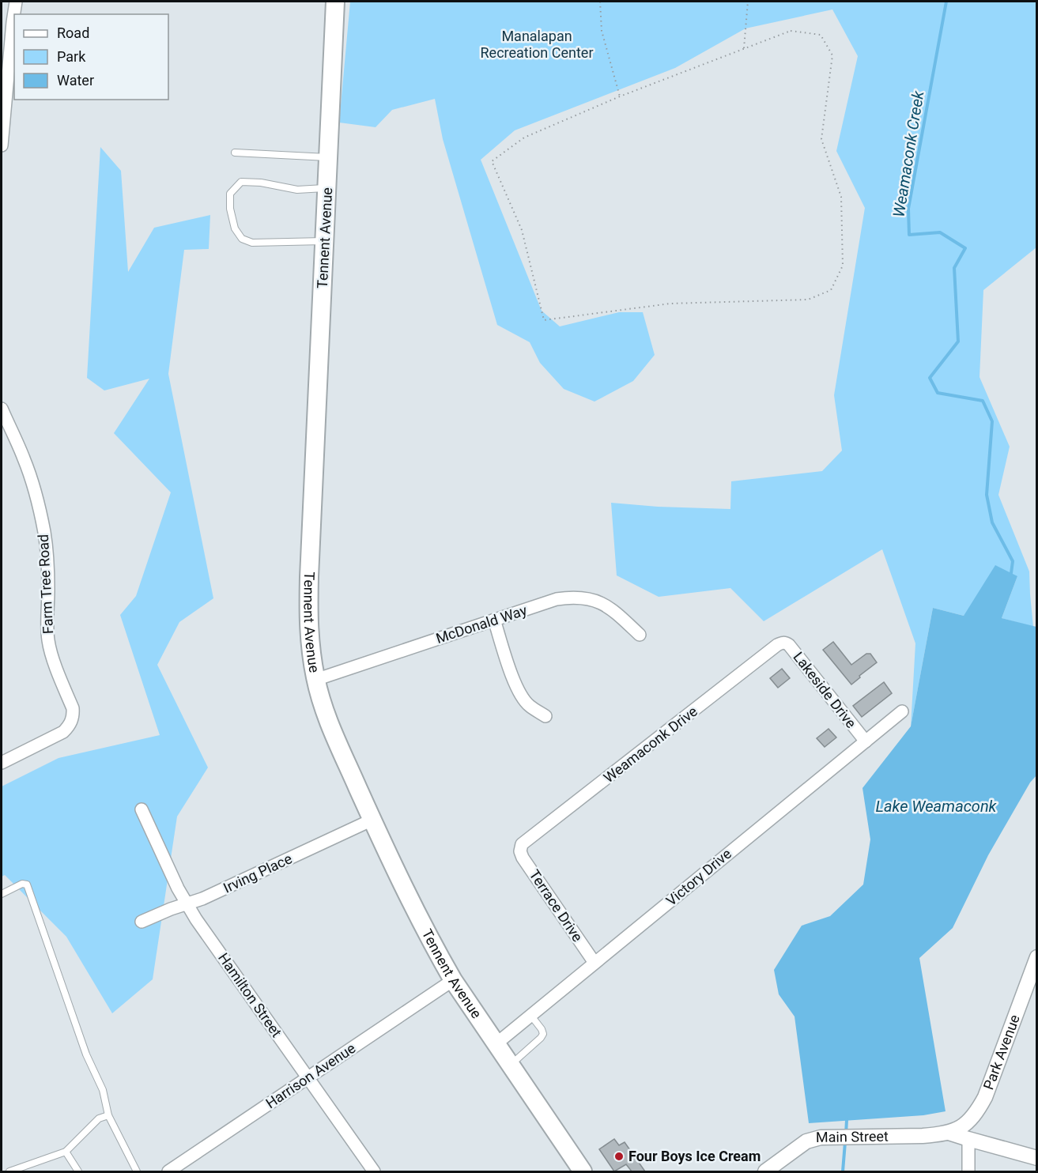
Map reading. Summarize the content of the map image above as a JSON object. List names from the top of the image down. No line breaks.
{"streets":{"main road":["Tennent Avenue"],"street":["Farm Tree Road","McDonald Way","Lakeside Drive","Weamaconk Drive","Irving Place","Victory Drive","Terrace Drive","Hamilton Street","Park Avenue","Harrison Avenue","Main Street"]},"crossings":[["Tennent Avenue","McDonald Way"],["Tennent Avenue","Irving Place"],["Tennent Avenue","Victory Drive"],["Tennent Avenue","Harrison Avenue"],["Lakeside Drive","Weamaconk Drive"],["Lakeside Drive","Victory Drive"],["Weamaconk Drive","Terrace Drive"],["Irving Place","Hamilton Street"],["Victory Drive","Terrace Drive"],["Hamilton Street","Harrison Avenue"],["Park Avenue","Main Street"]],"water":["Weamaconk Creek","Lake Weamaconk"],"parks":["Manalapan Recreation Center"],"places":["Four Boys Ice Cream"],"legend":["Road","Park","Water"]}
